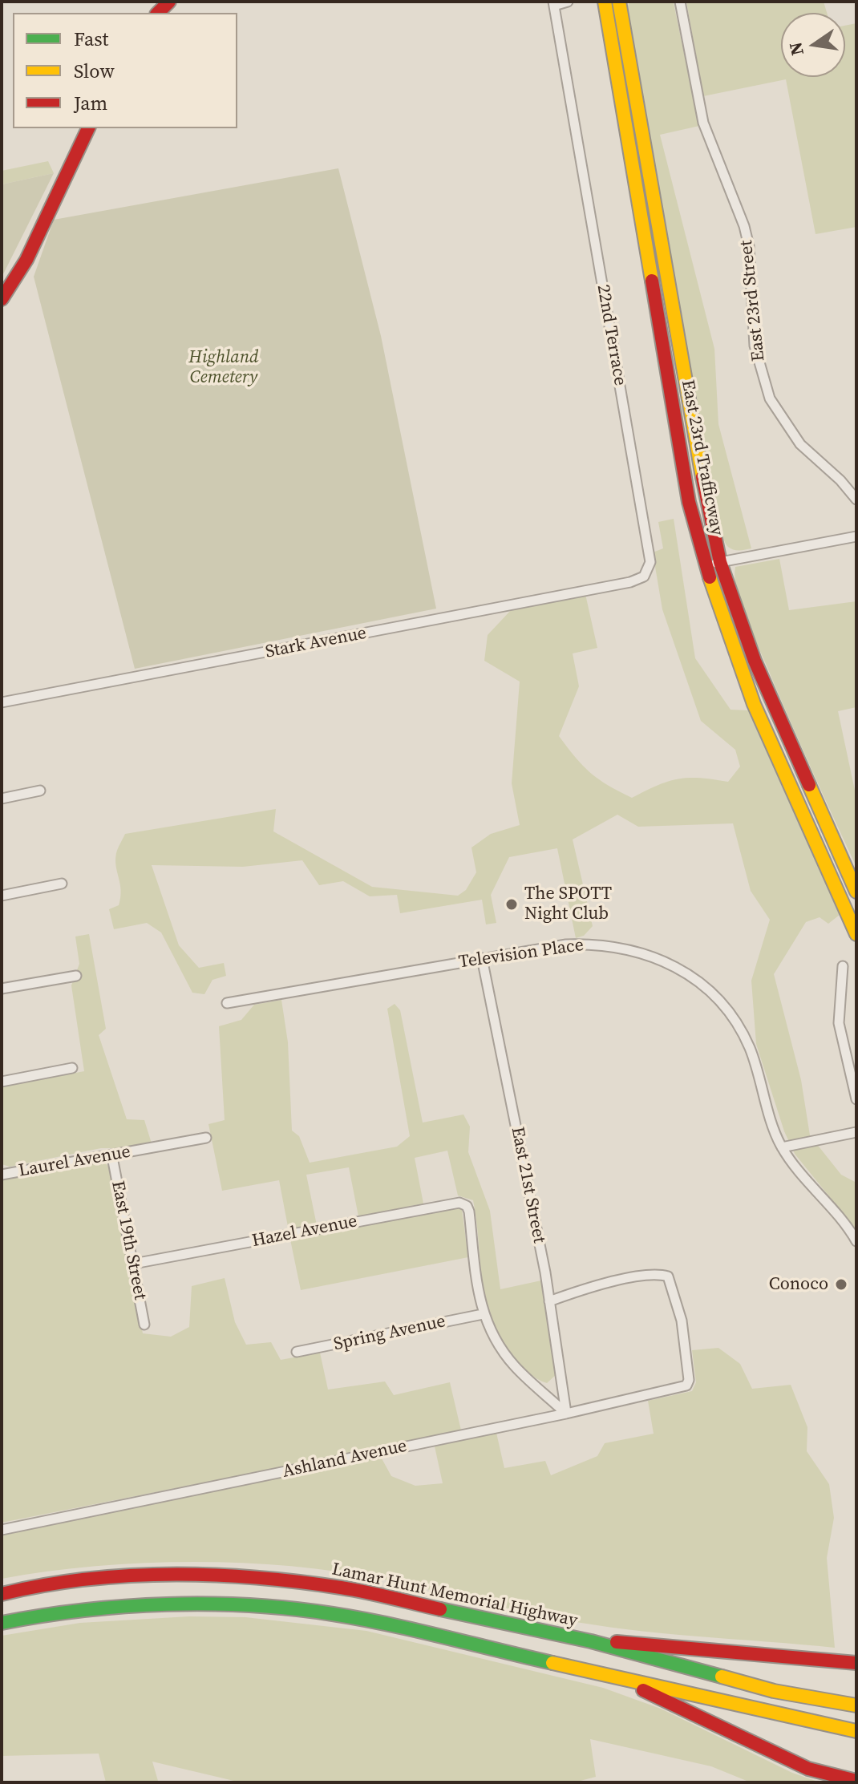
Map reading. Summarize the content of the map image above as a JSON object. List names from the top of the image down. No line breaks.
{"streets":{"main road":["East 23rd Trafficway","Lamar Hunt Memorial Highway"],"street":["East 23rd Street","22nd Terrace","Stark Avenue","Television Place","Laurel Avenue","East 21st Street","Hazel Avenue","East 19th Street","Spring Avenue","Ashland Avenue"]},"crossings":[["22nd Terrace","Stark Avenue"],["Television Place","East 21st Street"],["Laurel Avenue","East 19th Street"],["East 21st Street","Ashland Avenue"],["Hazel Avenue","East 19th Street"],["Hazel Avenue","Spring Avenue"]],"parks":["Highland Cemetery"],"places":["The SPOTT Night Club","Conoco"],"legend":["Fast","Slow","Jam"],"north":"left"}
